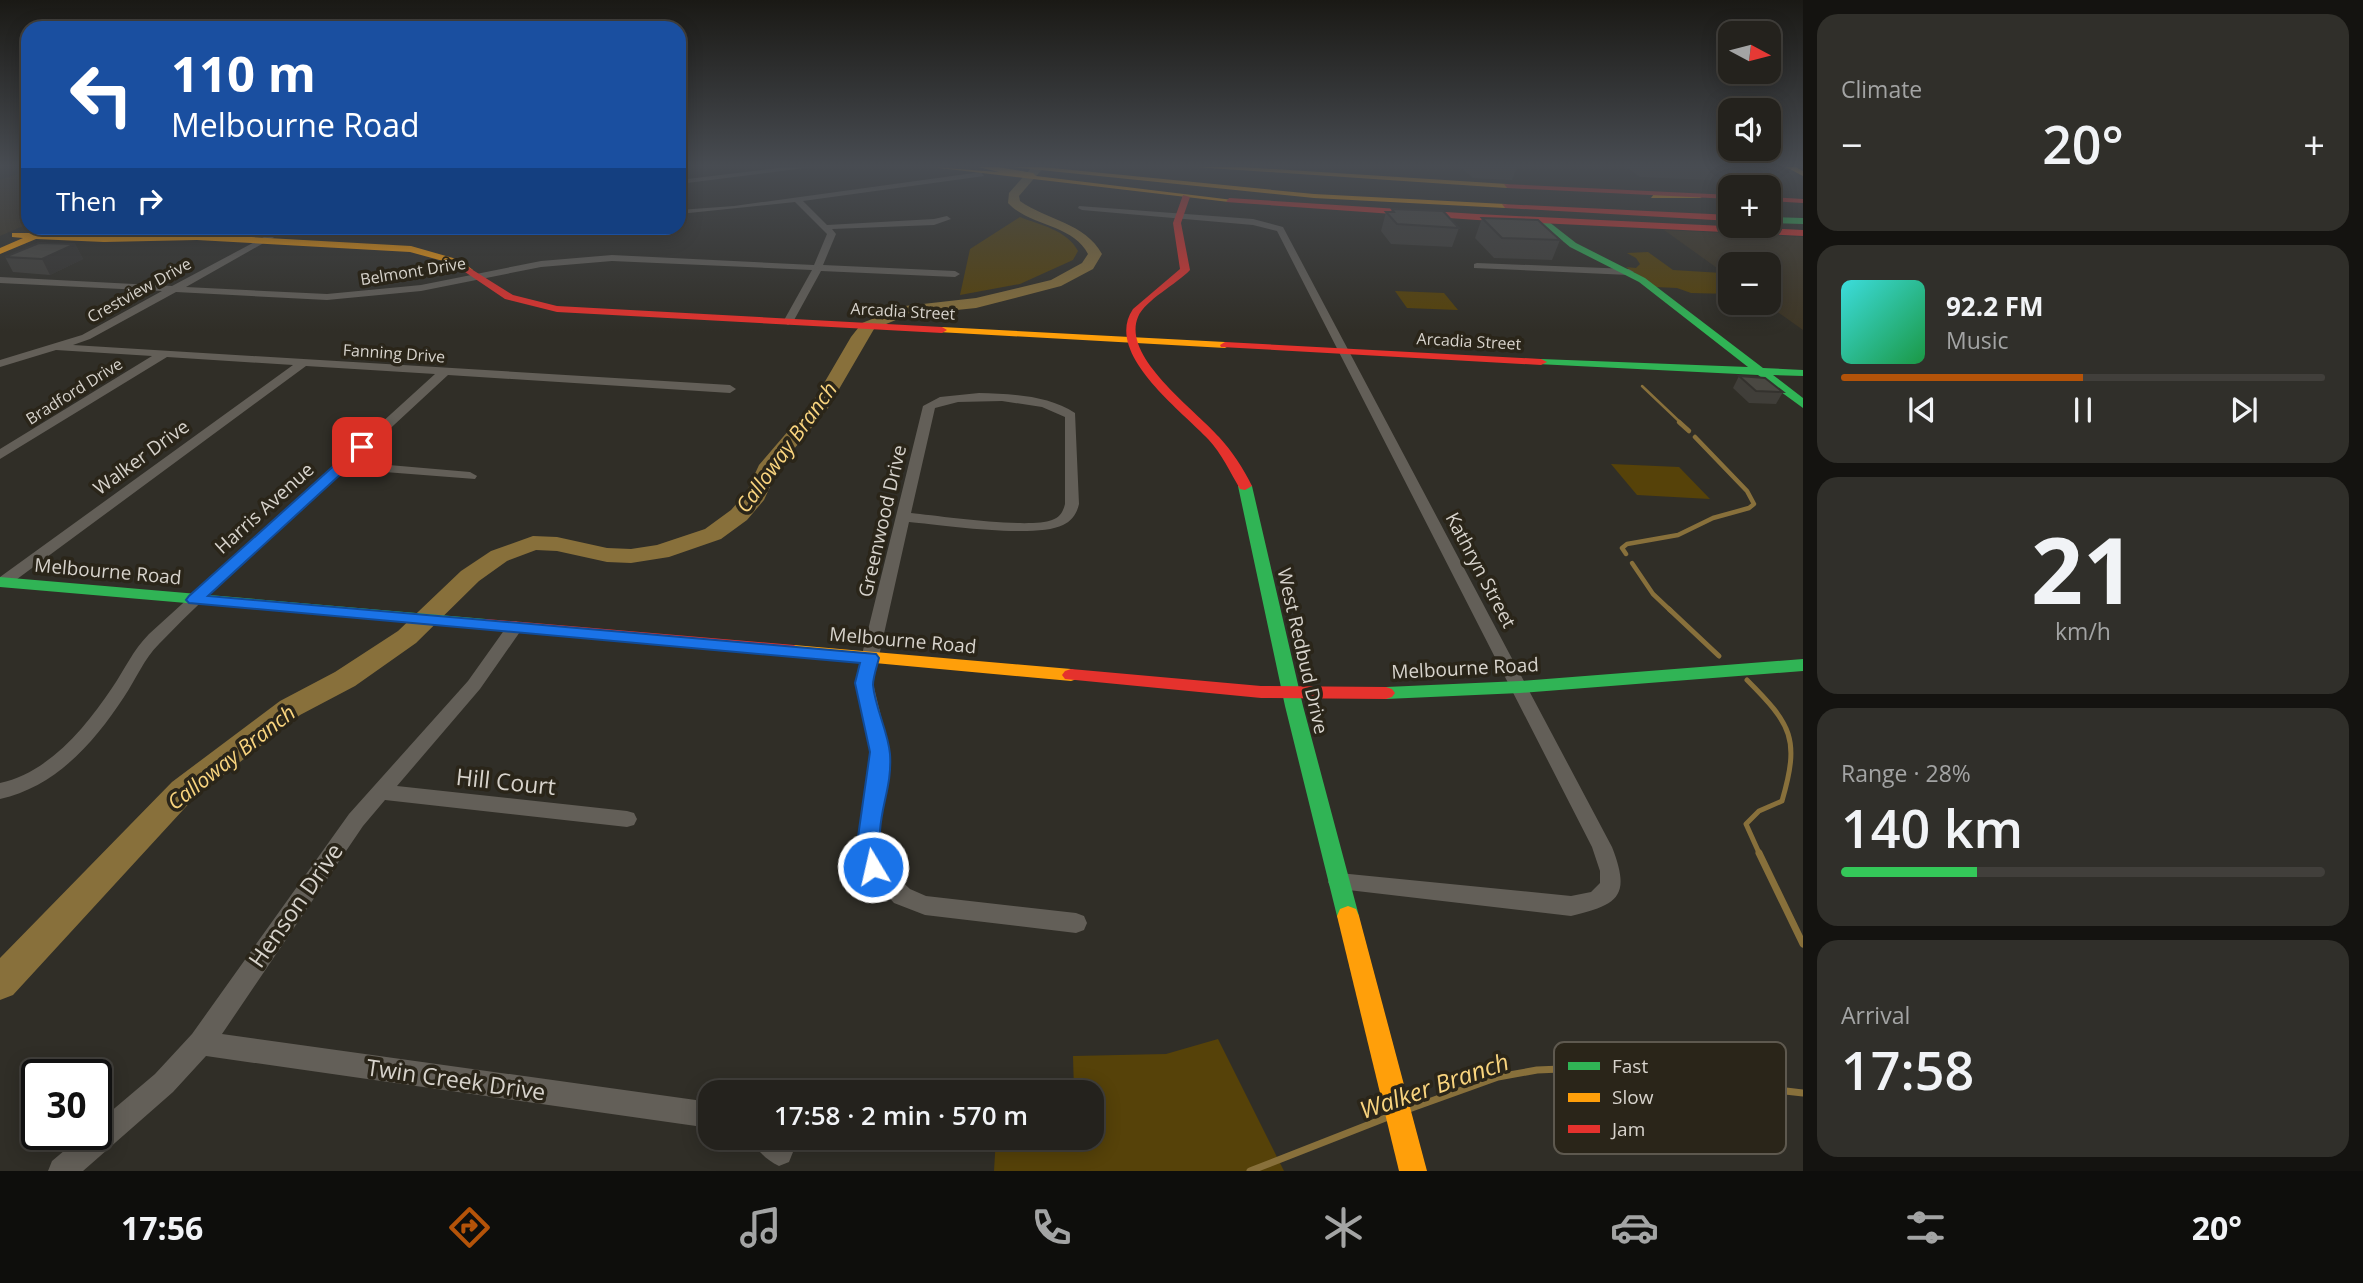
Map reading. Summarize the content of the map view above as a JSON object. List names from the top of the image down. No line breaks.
{"streets":{"main road":["Arcadia Street","Melbourne Road","West Redbud Drive"],"street":["Belmont Drive","Crestview Drive","Fanning Drive","Bradford Drive","Walker Drive","Harris Avenue","Greenwood Drive","Kathryn Street","Hill Court","Henson Drive","Twin Creek Drive"]},"crossings":[["Belmont Drive","Crestview Drive"],["Belmont Drive","Arcadia Street"],["Crestview Drive","Arcadia Street"],["Crestview Drive","Fanning Drive"],["Arcadia Street","Kathryn Street"],["Arcadia Street","West Redbud Drive"],["Fanning Drive","Bradford Drive"],["Fanning Drive","Walker Drive"],["Fanning Drive","Harris Avenue"],["Walker Drive","Melbourne Road"],["Harris Avenue","Melbourne Road"],["Greenwood Drive","Melbourne Road"],["Kathryn Street","Melbourne Road"],["Kathryn Street","West Redbud Drive"],["Melbourne Road","West Redbud Drive"],["Melbourne Road","Henson Drive"],["Hill Court","Henson Drive"],["Henson Drive","Twin Creek Drive"]],"water":["Calloway Branch","Walker Branch"],"legend":["Fast","Slow","Jam"],"north":"right","page":{"tile":["Climate",["21","km/h"],["Range · 28%","140 km"],["Arrival","17:58"]],"map_buttons":["+","−"],"turn":["110 m","Melbourne Road"],"heat":["−","20°","+"],"then":"Then","song":["92.2 FM","Music"],"limit":"30","trip":"17:58 · 2 min · 570 m","tabs":["17:56","20°"]}}
